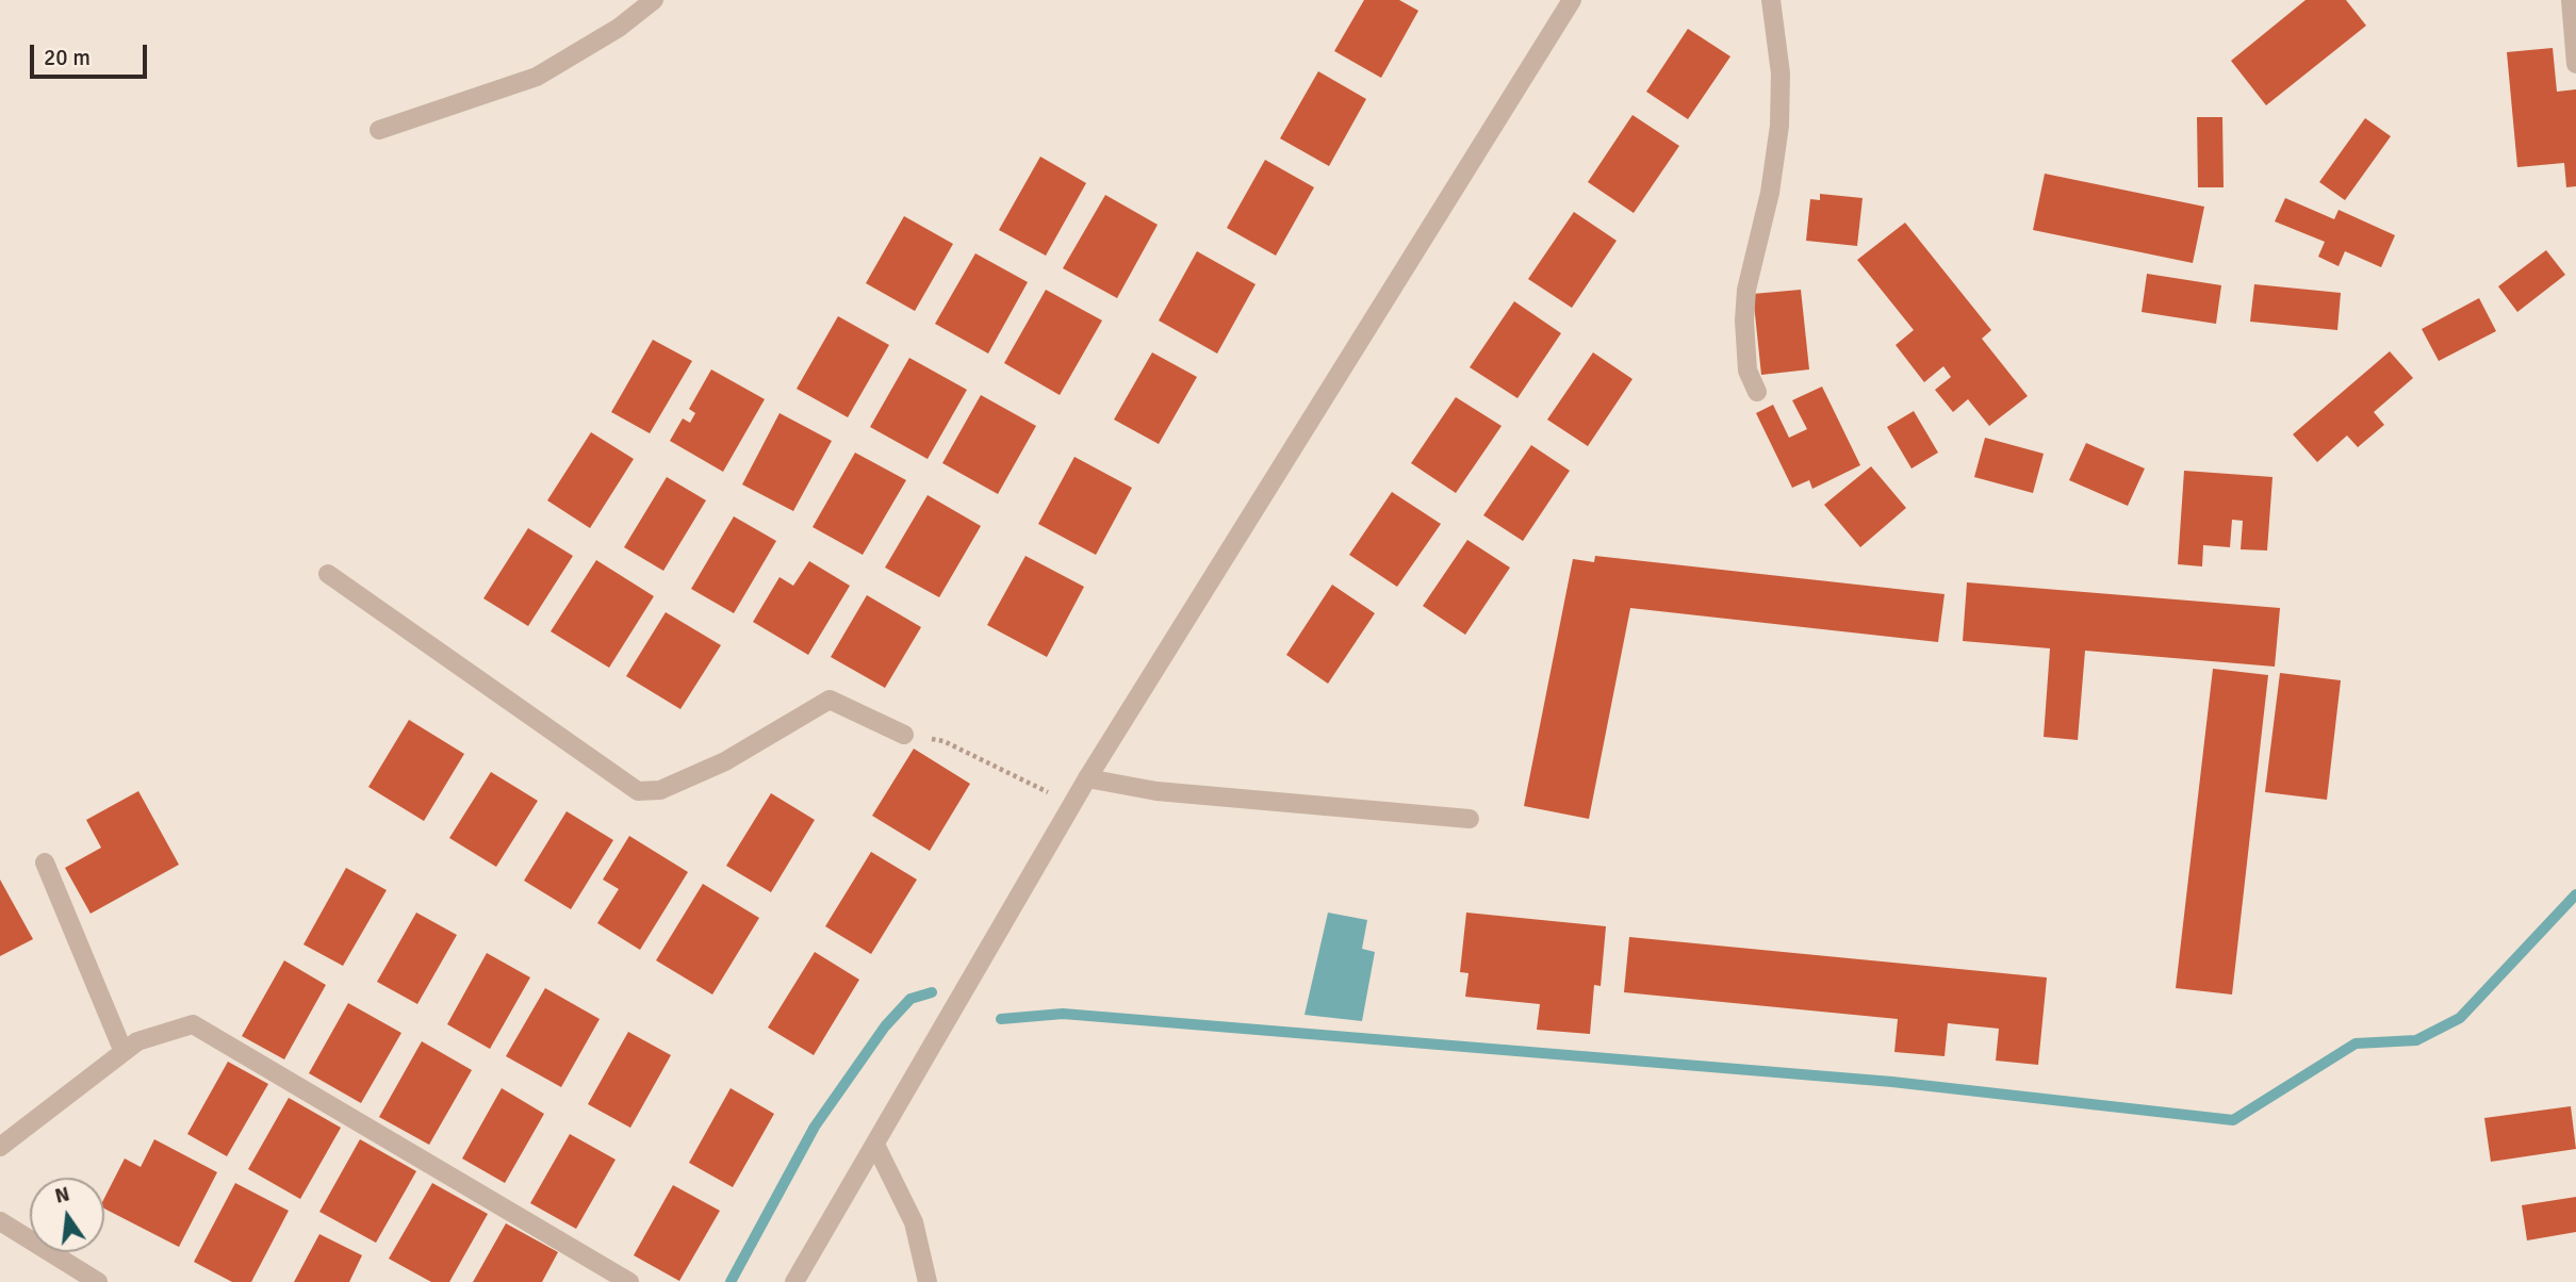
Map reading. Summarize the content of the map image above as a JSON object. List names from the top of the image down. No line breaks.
{"scale_bar":"20 m","north":"top"}
